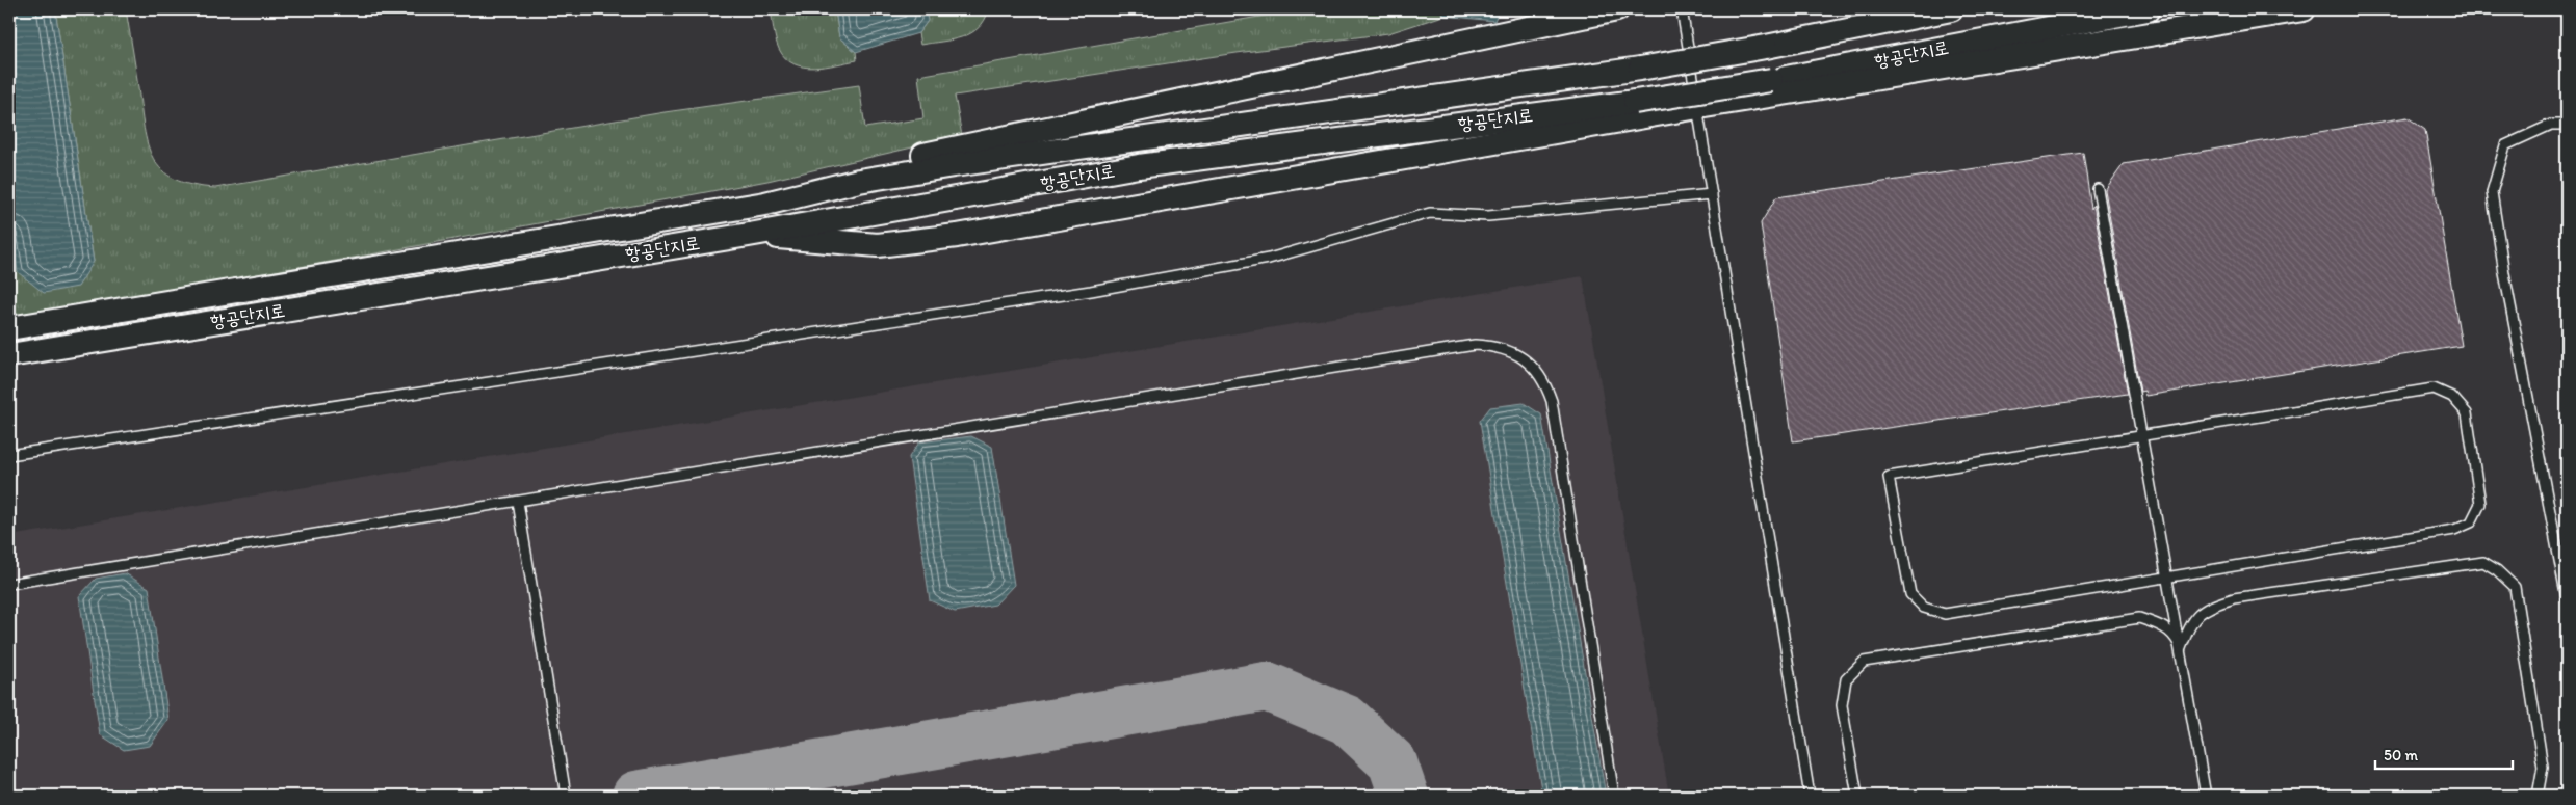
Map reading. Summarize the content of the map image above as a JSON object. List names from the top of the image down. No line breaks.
{"streets":{"street":["항공단지로"]},"scale_bar":"50 m"}
